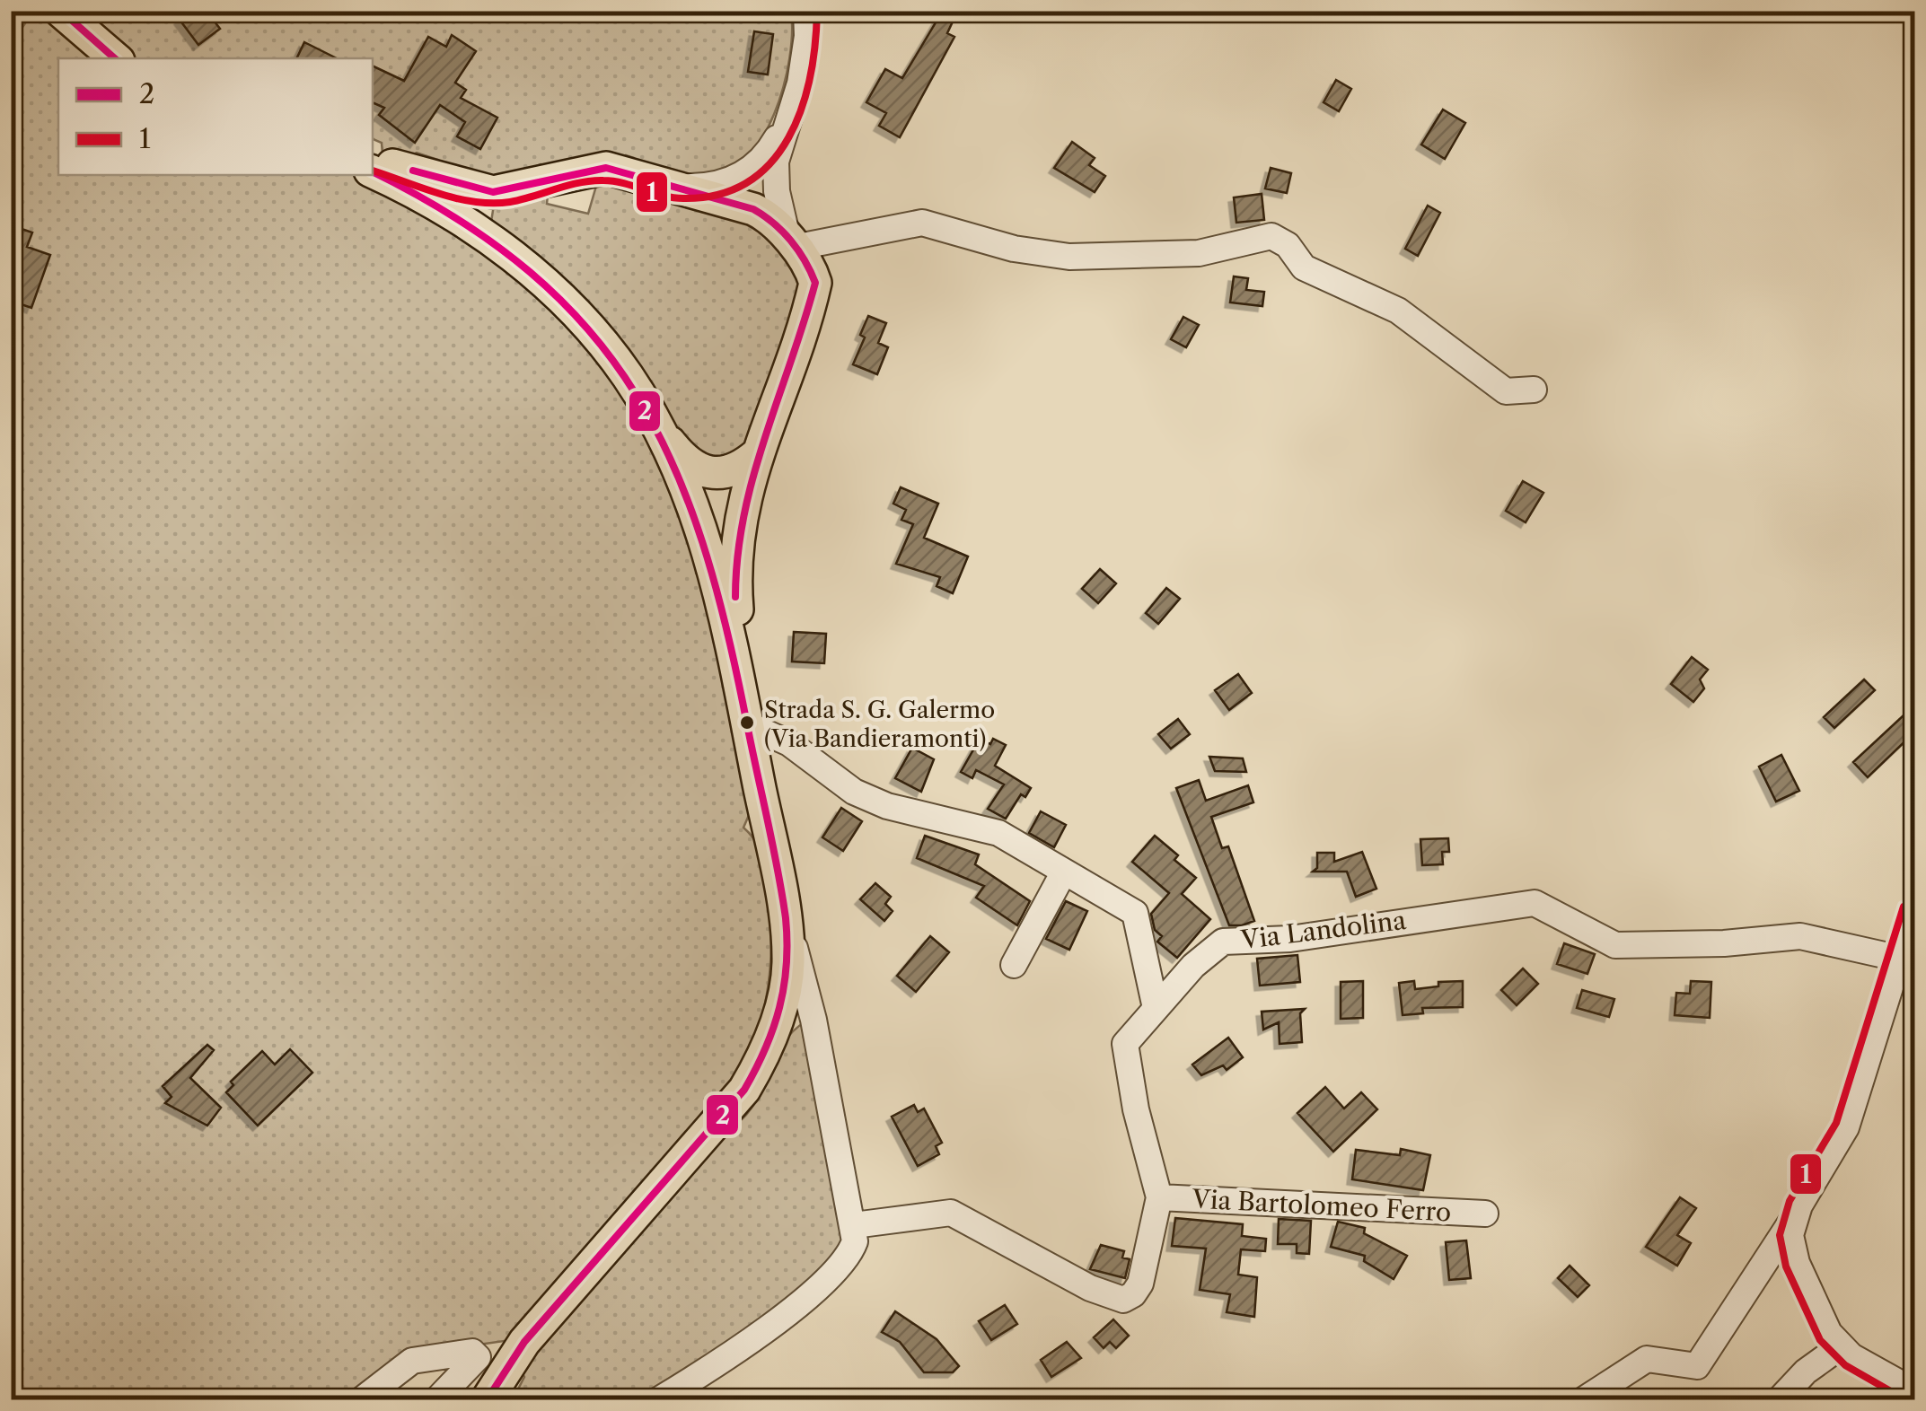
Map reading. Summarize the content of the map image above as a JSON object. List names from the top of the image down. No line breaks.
{"streets":{"street":["Via Landolina","Via Bartolomeo Ferro"]},"crossings":[["Via Landolina","Via Bartolomeo Ferro"]],"places":["Strada S. G. Galermo (Via Bandieramonti)"],"lines":["transit line 2","transit line 1"],"legend":["2","1"]}
